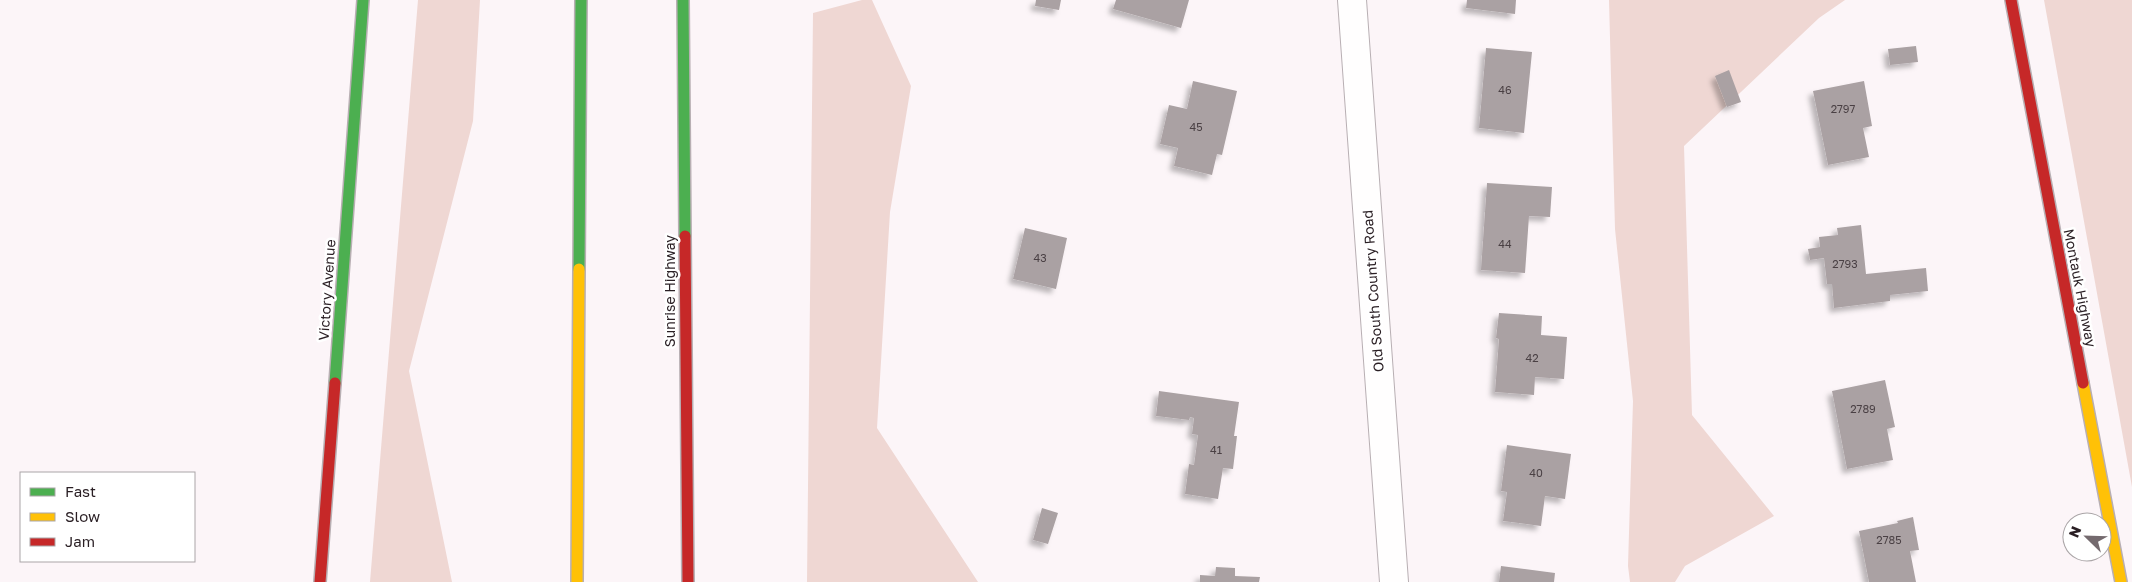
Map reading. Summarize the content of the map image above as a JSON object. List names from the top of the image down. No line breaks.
{"streets":{"main road":["Montauk Highway","Victory Avenue","Sunrise Highway"],"street":["Old South Country Road"]},"house_numbers":["46","2797","45","44","43","2793","42","2789","41","40","2785"],"legend":["Fast","Slow","Jam"],"north":"top left"}
